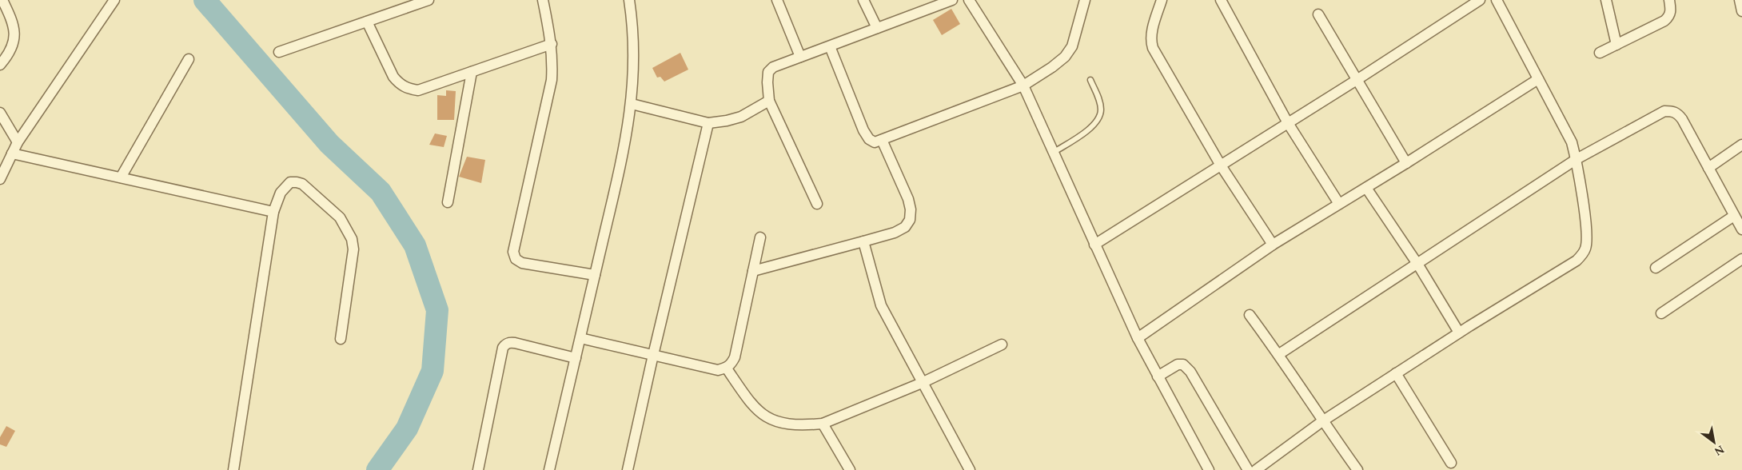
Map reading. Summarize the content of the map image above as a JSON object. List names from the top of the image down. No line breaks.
{"north":"bottom right"}
